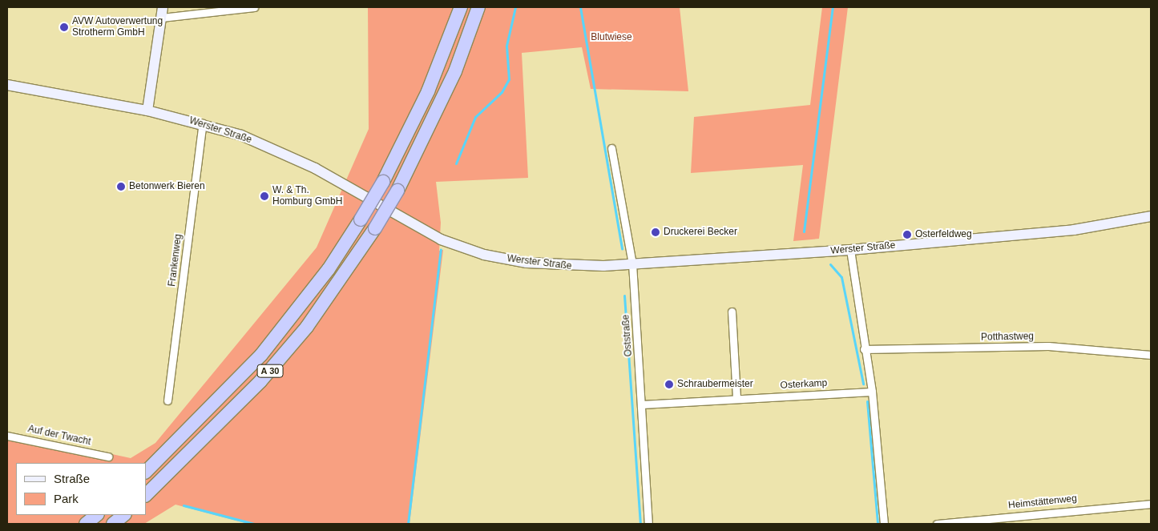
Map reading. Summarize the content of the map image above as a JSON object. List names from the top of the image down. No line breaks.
{"streets":{"highway":["A 30"],"main road":["Werster Straße"],"street":["Frankenweg","Oststraße","Potthastweg","Osterkamp","Auf der Twacht","Heimstättenweg"]},"crossings":[["Werster Straße","Frankenweg"],["Werster Straße","Oststraße"],["Oststraße","Osterkamp"]],"parks":["Blutwiese"],"places":["AVW Autoverwertung Strotherm GmbH","Betonwerk Bieren","W. & Th. Homburg GmbH","Druckerei Becker","Osterfeldweg","Schraubermeister"],"legend":["Straße","Park"]}
